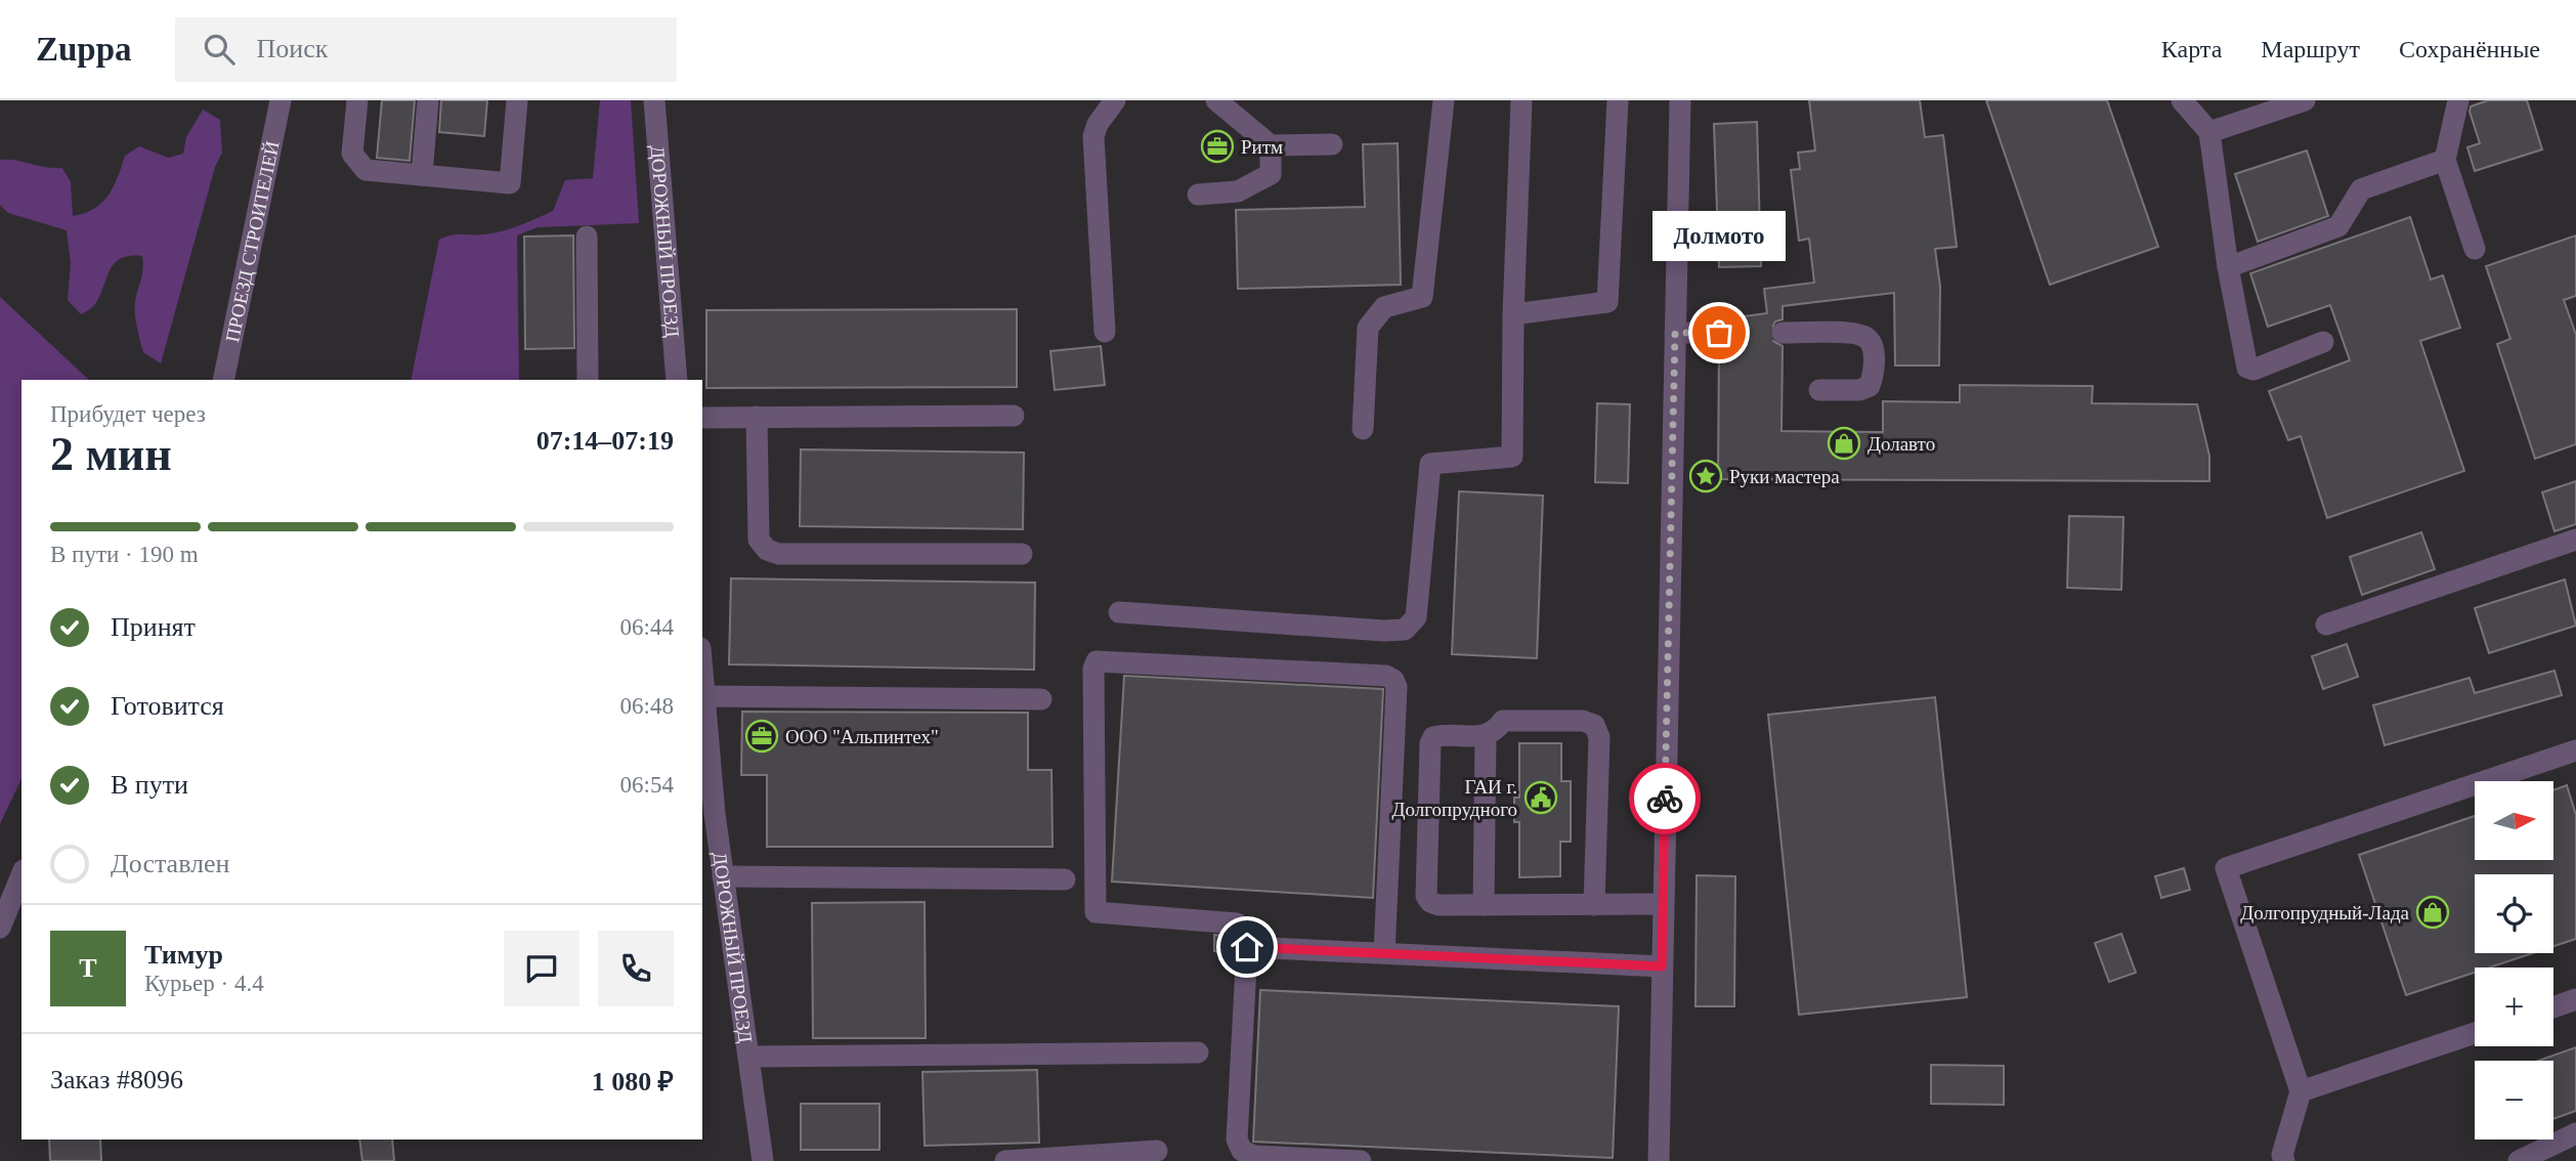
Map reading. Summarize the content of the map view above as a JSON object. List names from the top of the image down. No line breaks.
{"streets":{"street":["ПРОЕЗД СТРОИТЕЛЕЙ","ДОРОЖНЫЙ ПРОЕЗД"]},"places":{"office":["Ритм","ООО \"Альпинтех\""],"other":["Долмото"],"shop":["Долавто","Долгопрудный-Лада"],"place":["Руки мастера"],"public building":["ГАИ г. Долгопрудного"]},"north":"right","page":{"header":"Zuppa","search":"Поиск","nav":["Карта","Маршрут","Сохранённые"],"bubble":"Долмото","heading":["2 мин","Прибудет через","07:14–07:19"],"panel":["Тимур","Курьер · 4.4","Заказ #8096","1 080 ₽"],"bar":"В пути · 190 m","list":[["Принят","06:44"],["Готовится","06:48"],["В пути","06:54"],"Доставлен"],"map_buttons":["+","−"],"round":"Т"}}
